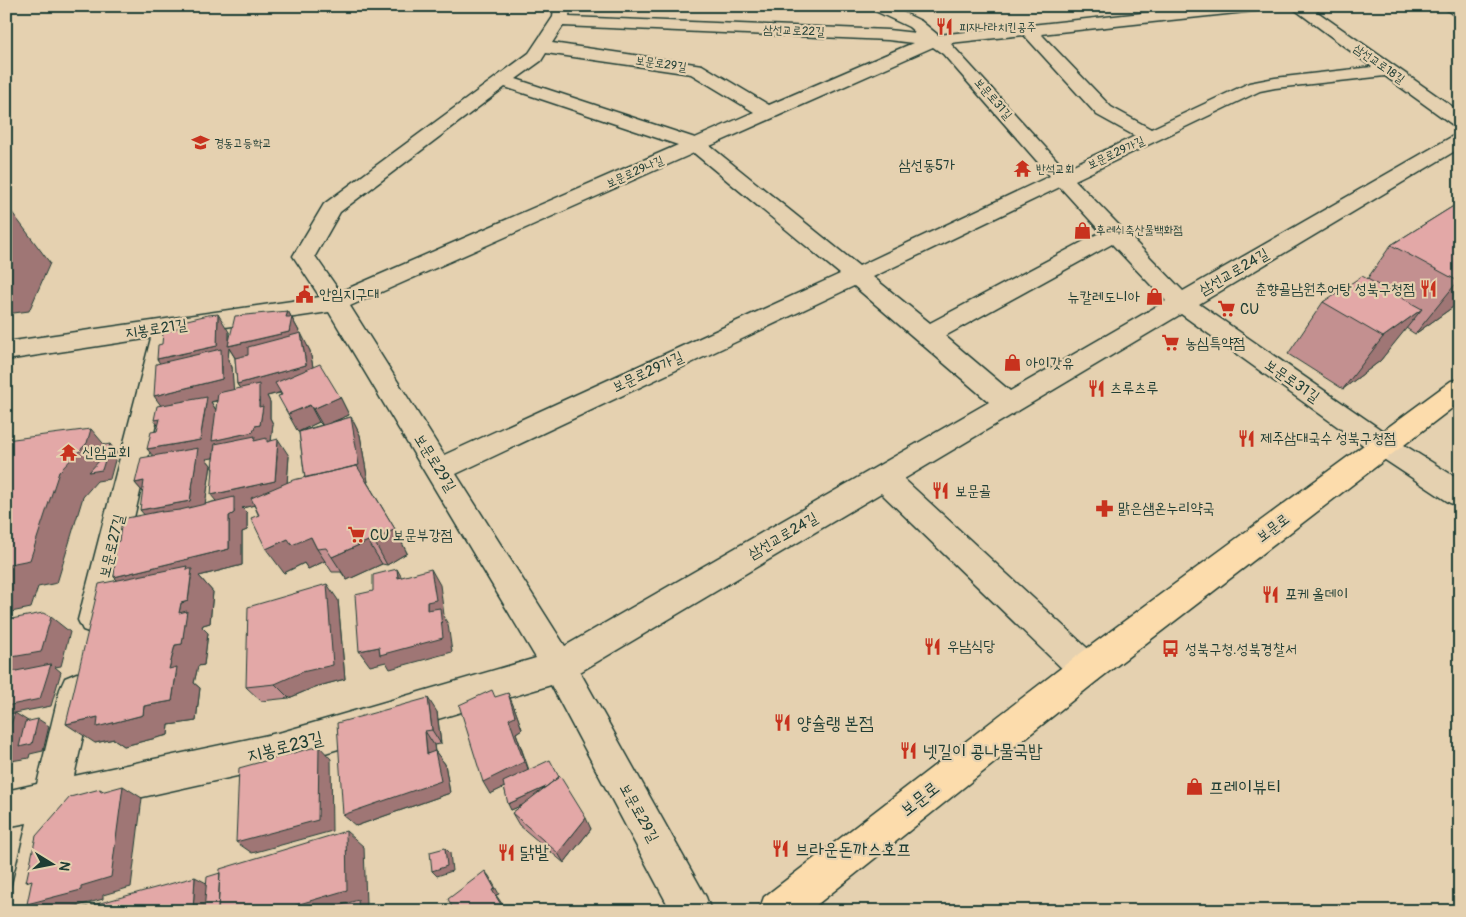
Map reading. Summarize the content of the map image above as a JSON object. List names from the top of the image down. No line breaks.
{"streets":{"main road":["보문로"],"street":["삼선교로22길","보문로29길","삼선교로18길","보문로31길","보문로29가길","보문로29나길","삼선교로24길","지봉로21길","보문로27길","지봉로23길"]},"crossings":[["삼선교로22길","보문로29길"],["삼선교로22길","보문로31길"],["삼선교로22길","보문로29나길"],["보문로29길","보문로29가길"],["보문로29길","보문로29나길"],["보문로29길","삼선교로24길"],["보문로29길","지봉로21길"],["보문로29길","지봉로23길"],["삼선교로18길","보문로29가길"],["보문로31길","보문로29가길"],["보문로31길","보문로29나길"],["보문로31길","삼선교로24길"],["보문로31길","보문로"],["보문로29나길","지봉로21길"],["삼선교로24길","지봉로23길"],["지봉로21길","보문로27길"],["보문로27길","지봉로23길"]],"districts":["삼선동5가"],"places":{"restaurant":["피자나라치킨공주","춘향골남원추어탕 성북구청점","츠루츠루","제주삼대국수 성북구청점","보문골","포케 올데이","우남식당","양슐랭 본점","넷길이 콩나물국밥","브라운돈까스호프","닭발"],"school or university":["경동고등학교"],"temple":["반석교회","신암교회"],"shop":["후레쉬축산물백화점","뉴칼레도니아","아이갓유","프레이뷰티"],"public building":["안임지구대"],"supermarket":["CU","농심특약점","CU 보문부강점"],"pharmacy":["맑은샘온누리약국"],"bus stop":["성북구청.성북경찰서"]},"north":"right"}
